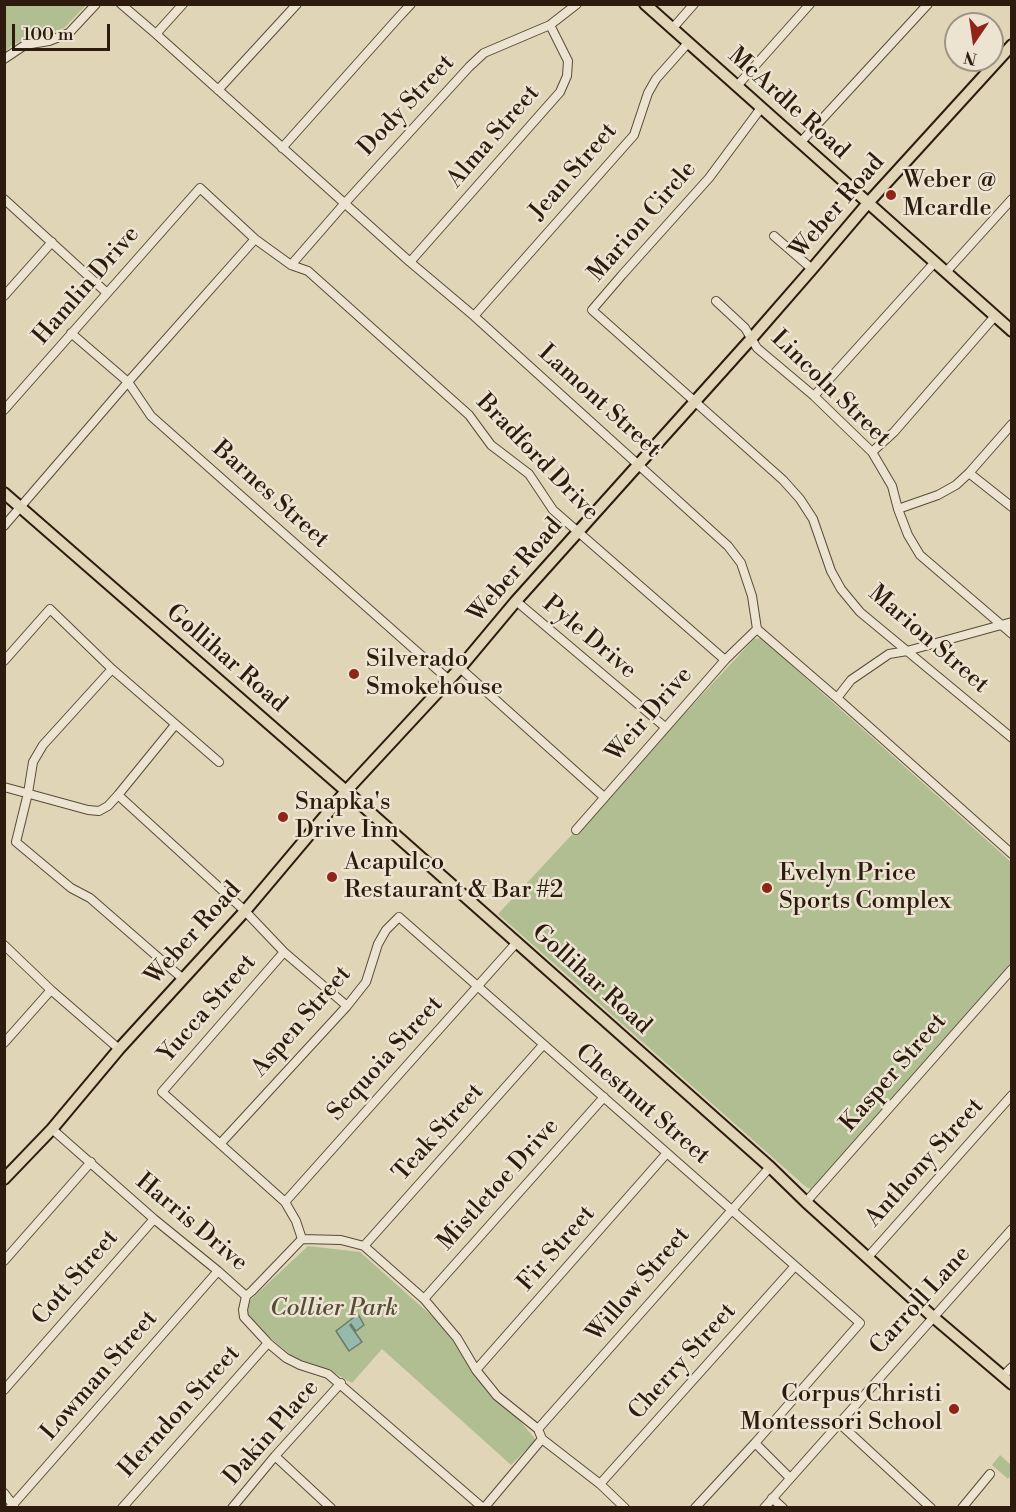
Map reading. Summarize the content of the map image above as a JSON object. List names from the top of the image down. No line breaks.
{"streets":{"main road":["McArdle Road","Weber Road","Gollihar Road"],"street":["Dody Street","Alma Street","Jean Street","Marion Circle","Hamlin Drive","Lincoln Street","Lamont Street","Bradford Drive","Barnes Street","Pyle Drive","Marion Street","Weir Drive","Yucca Street","Aspen Street","Sequoia Street","Kasper Street","Chestnut Street","Teak Street","Anthony Street","Mistletoe Drive","Harris Drive","Fir Street","Cott Street","Willow Street","Carroll Lane","Cherry Street","Lowman Street","Herndon Street","Dakin Place"]},"crossings":[["McArdle Road","Jean Street"],["McArdle Road","Weber Road"],["McArdle Road","Marion Circle"],["Dody Street","Alma Street"],["Dody Street","Lamont Street"],["Dody Street","Bradford Drive"],["Alma Street","Lamont Street"],["Jean Street","Lamont Street"],["Weber Road","Marion Circle"],["Weber Road","Lincoln Street"],["Weber Road","Lamont Street"],["Weber Road","Bradford Drive"],["Weber Road","Barnes Street"],["Weber Road","Pyle Drive"],["Weber Road","Marion Street"],["Weber Road","Gollihar Road"],["Weber Road","Harris Drive"],["Marion Circle","Marion Street"],["Hamlin Drive","Bradford Drive"],["Hamlin Drive","Barnes Street"],["Lamont Street","Weir Drive"],["Bradford Drive","Weir Drive"],["Pyle Drive","Weir Drive"],["Gollihar Road","Sequoia Street"],["Gollihar Road","Kasper Street"],["Gollihar Road","Anthony Street"],["Gollihar Road","Willow Street"],["Gollihar Road","Carroll Lane"],["Yucca Street","Aspen Street"],["Aspen Street","Chestnut Street"],["Sequoia Street","Chestnut Street"],["Chestnut Street","Teak Street"],["Chestnut Street","Mistletoe Drive"],["Chestnut Street","Fir Street"],["Chestnut Street","Willow Street"],["Chestnut Street","Cherry Street"],["Harris Drive","Cott Street"],["Harris Drive","Lowman Street"],["Harris Drive","Herndon Street"],["Harris Drive","Dakin Place"]],"parks":["Collier Park"],"places":["Weber @ Mcardle","Silverado Smokehouse","Snapka's Drive Inn","Acapulco Restaurant & Bar #2","Evelyn Price Sports Complex","Corpus Christi Montessori School"],"scale_bar":"100 m","north":"bottom"}
